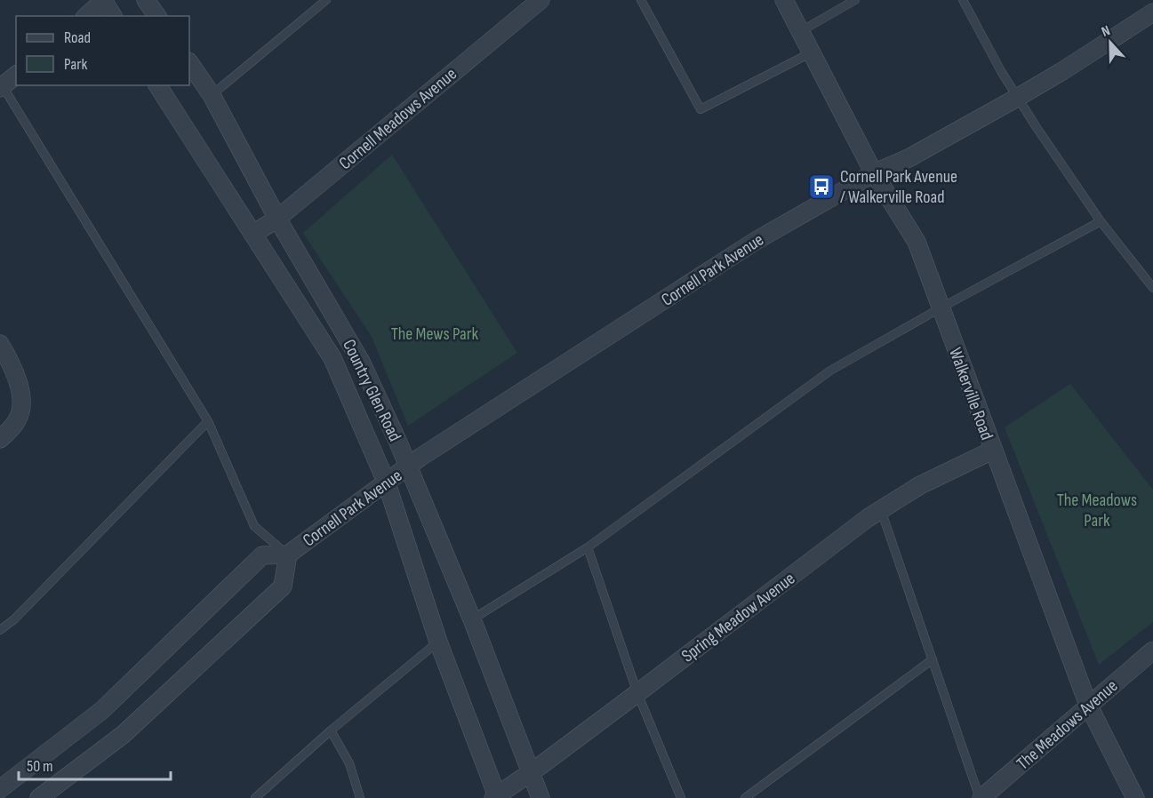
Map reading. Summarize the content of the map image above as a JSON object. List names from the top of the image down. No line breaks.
{"streets":{"street":["Cornell Meadows Avenue","Cornell Park Avenue","Country Glen Road","Walkerville Road","Spring Meadow Avenue","The Meadows Avenue"]},"crossings":[["Cornell Meadows Avenue","Country Glen Road"],["Cornell Park Avenue","Country Glen Road"],["Cornell Park Avenue","Walkerville Road"],["Country Glen Road","Spring Meadow Avenue"],["Walkerville Road","Spring Meadow Avenue"],["Walkerville Road","The Meadows Avenue"]],"parks":["The Mews Park","The Meadows Park"],"places":{"bus stop":["Cornell Park Avenue / Walkerville Road"]},"legend":["Road","Park"],"scale_bar":"50 m","north":"top"}
